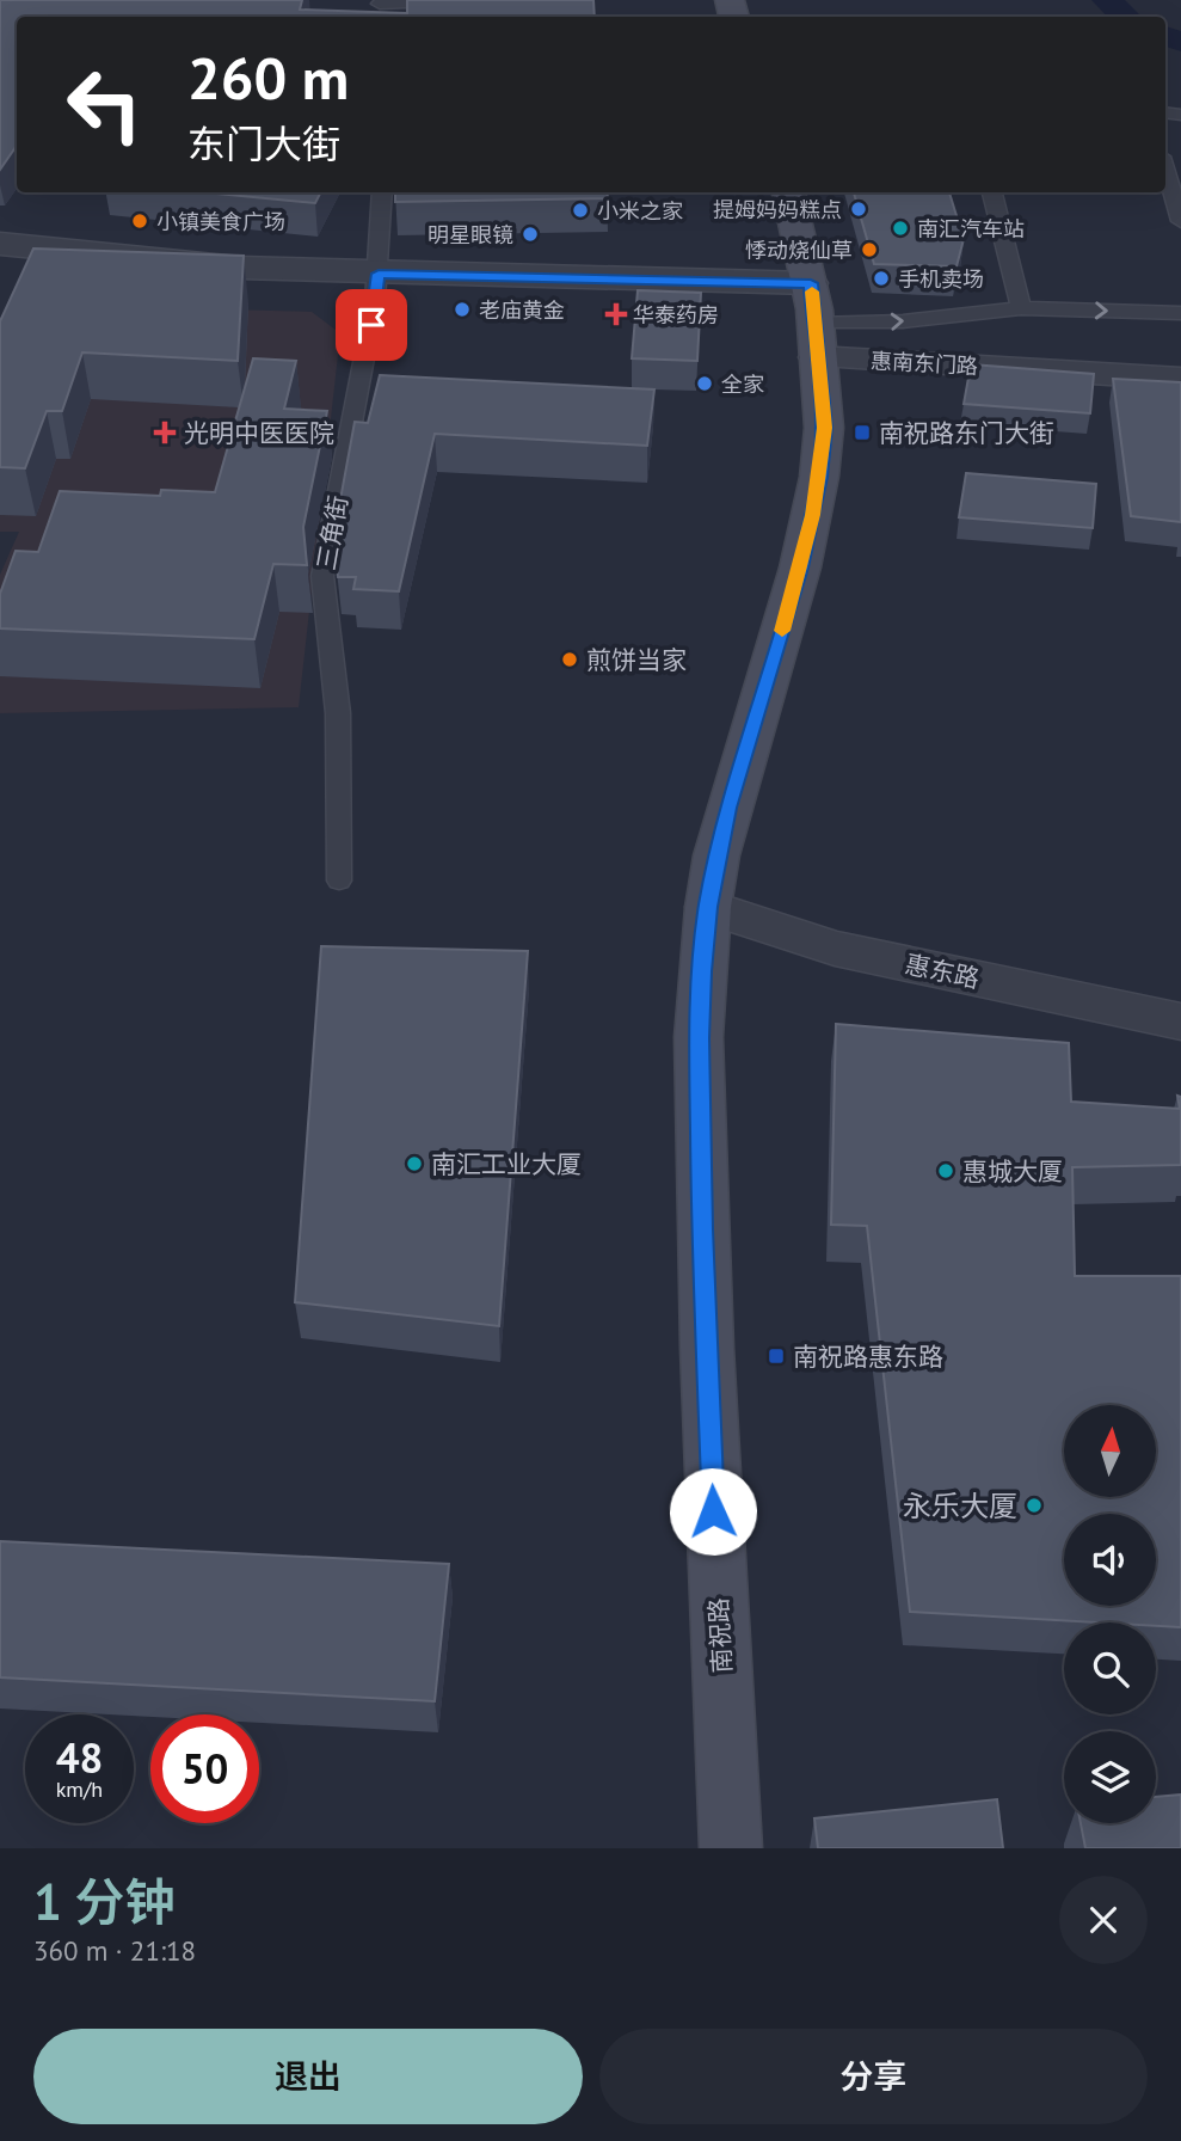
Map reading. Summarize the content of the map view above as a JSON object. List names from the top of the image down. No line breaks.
{"streets":{"main road":["南祝路"],"street":["惠南东门路","惠东路"],"lane":["三角街"]},"crossings":[["惠南东门路","南祝路"],["惠东路","南祝路"]],"places":{"other":["提姆妈妈糕点","小米之家","小镇美食广场","南汇汽车站","明星眼镜","悸动烧仙草","手机卖场","老庙黄金","全家","煎饼当家","南汇工业大厦","惠城大厦","永乐大厦"],"health":["华泰药房","光明中医医院"],"transit":["南祝路东门大街","南祝路惠东路"]},"north":"top","page":{"turn":["260 m","东门大街"],"speed":"48 km/h","limit":"50","heading":["1 分钟","360 m · 21:18"],"buttons":["退出","分享"]}}
